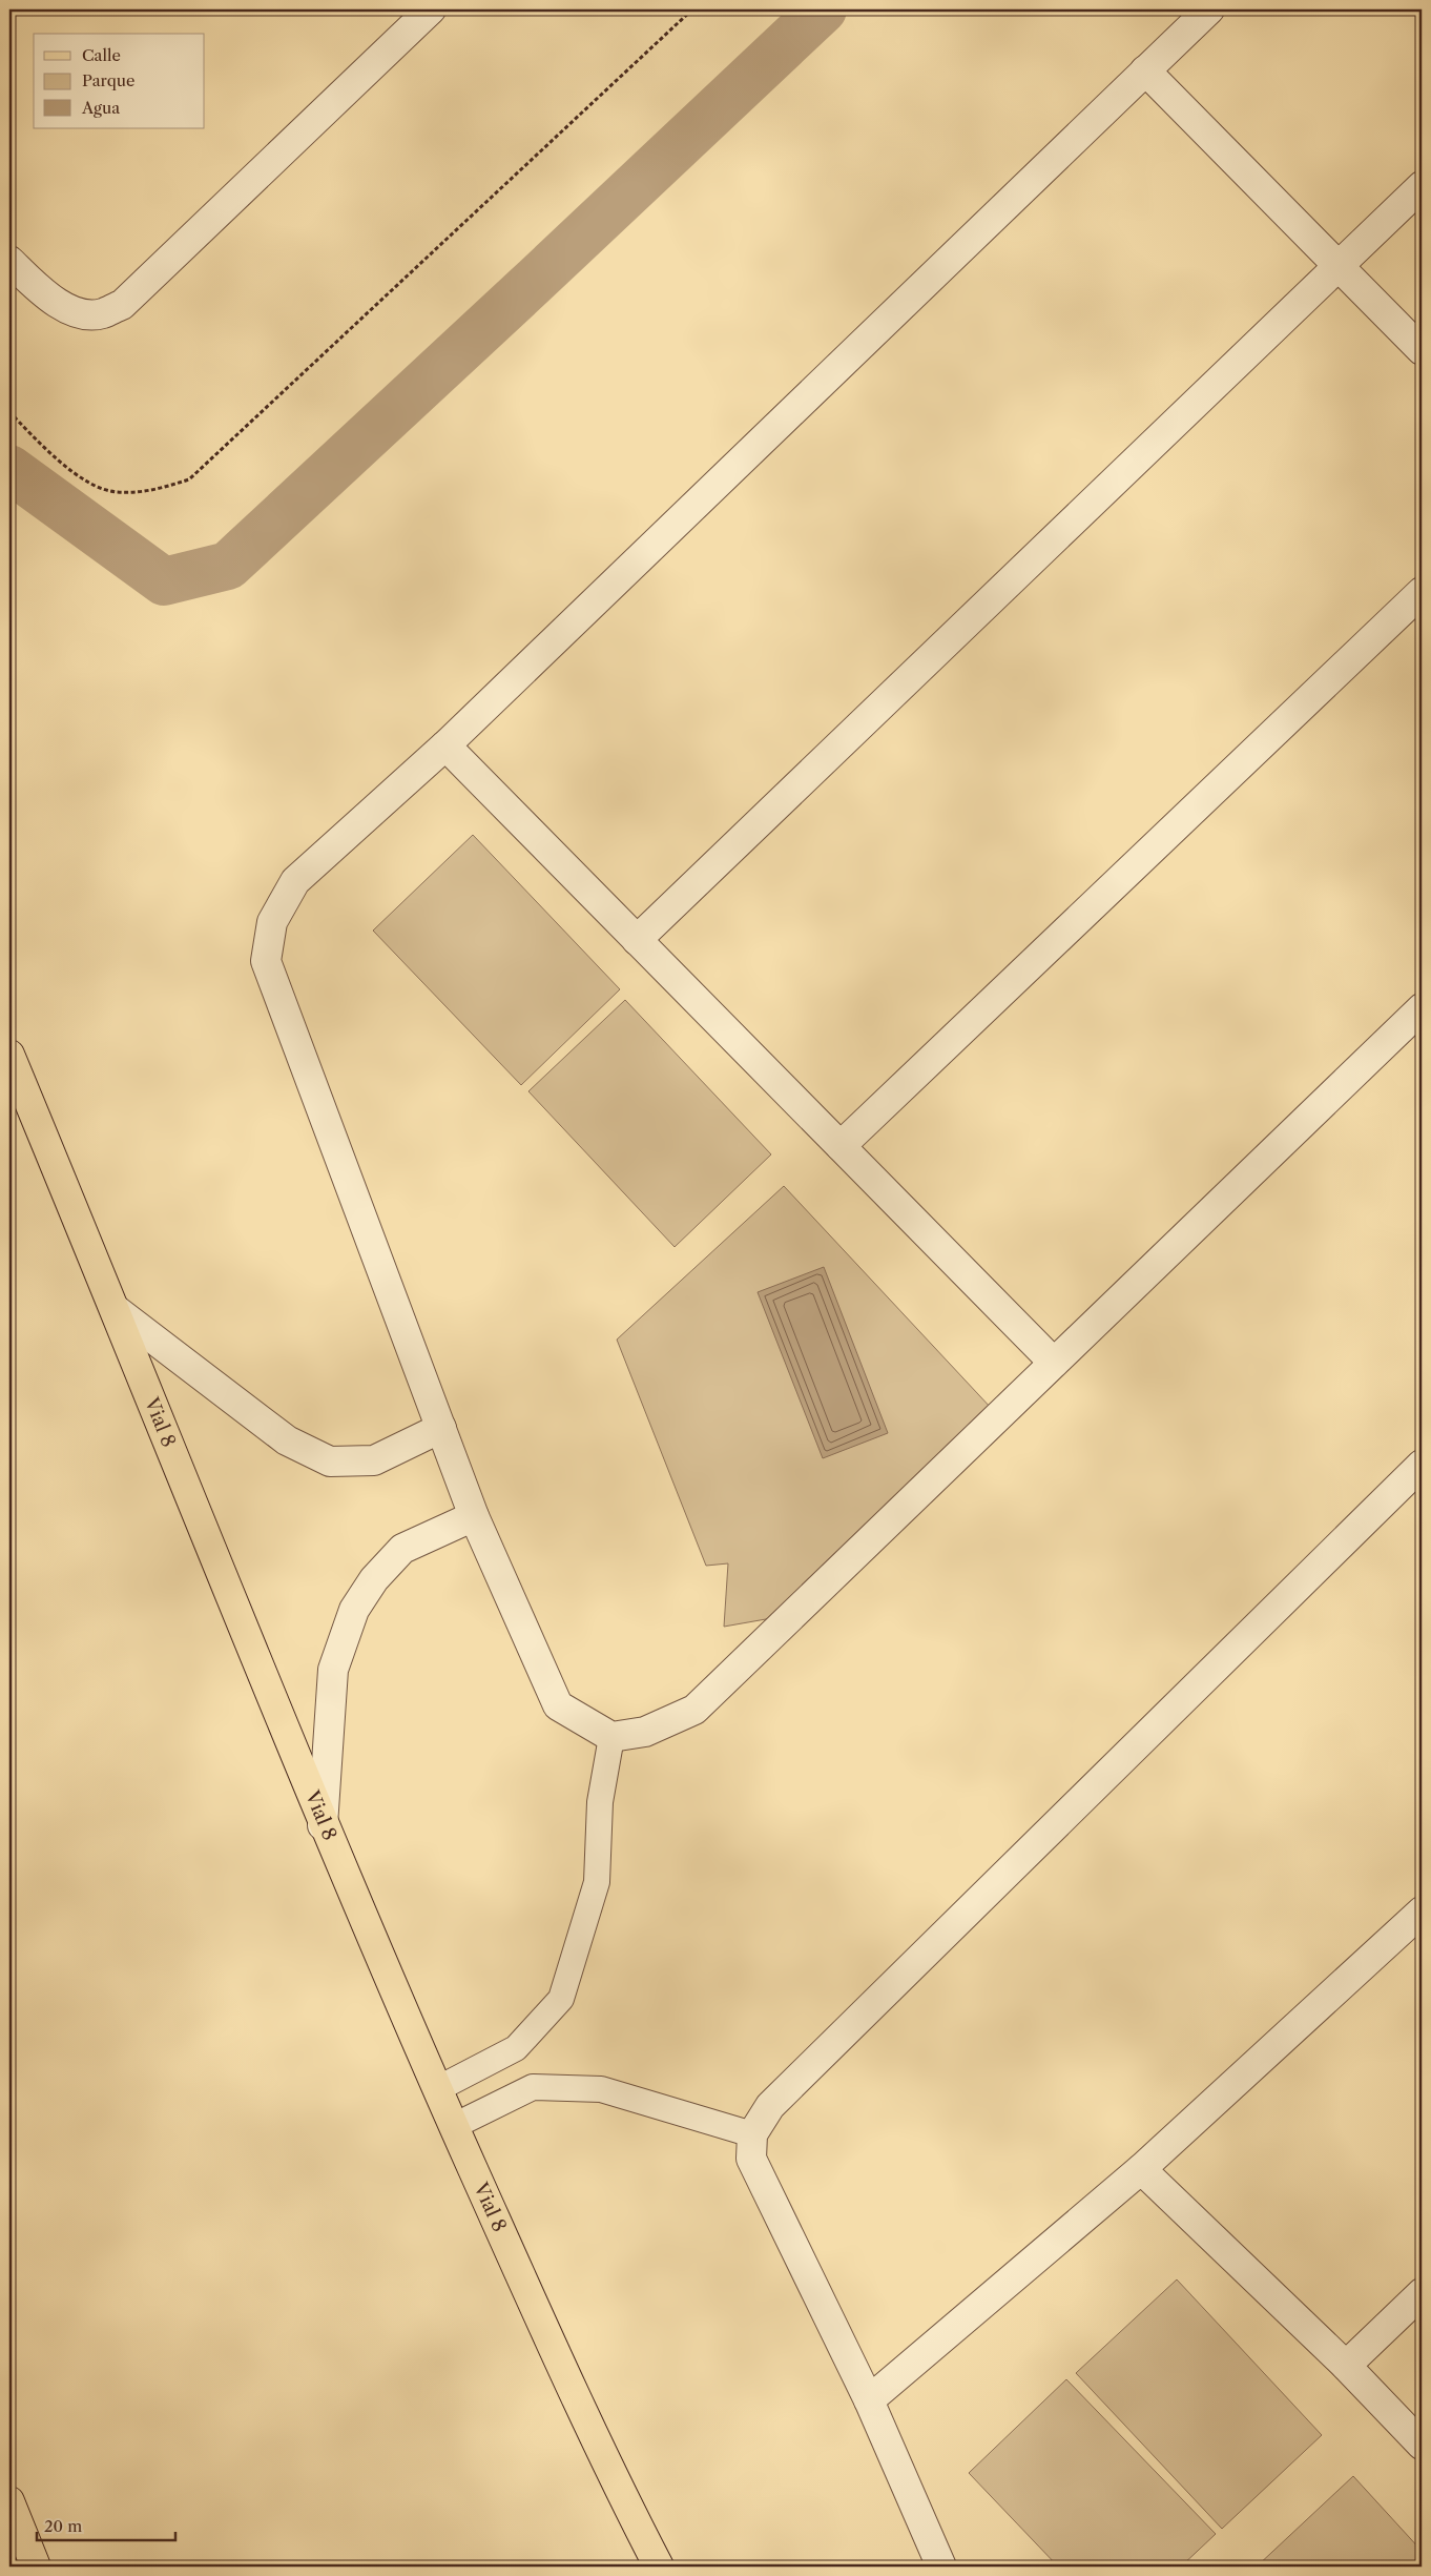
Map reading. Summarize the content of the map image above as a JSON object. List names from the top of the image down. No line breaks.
{"streets":{"main road":["Vial 8"]},"legend":["Calle","Parque","Agua"],"scale_bar":"20 m"}
